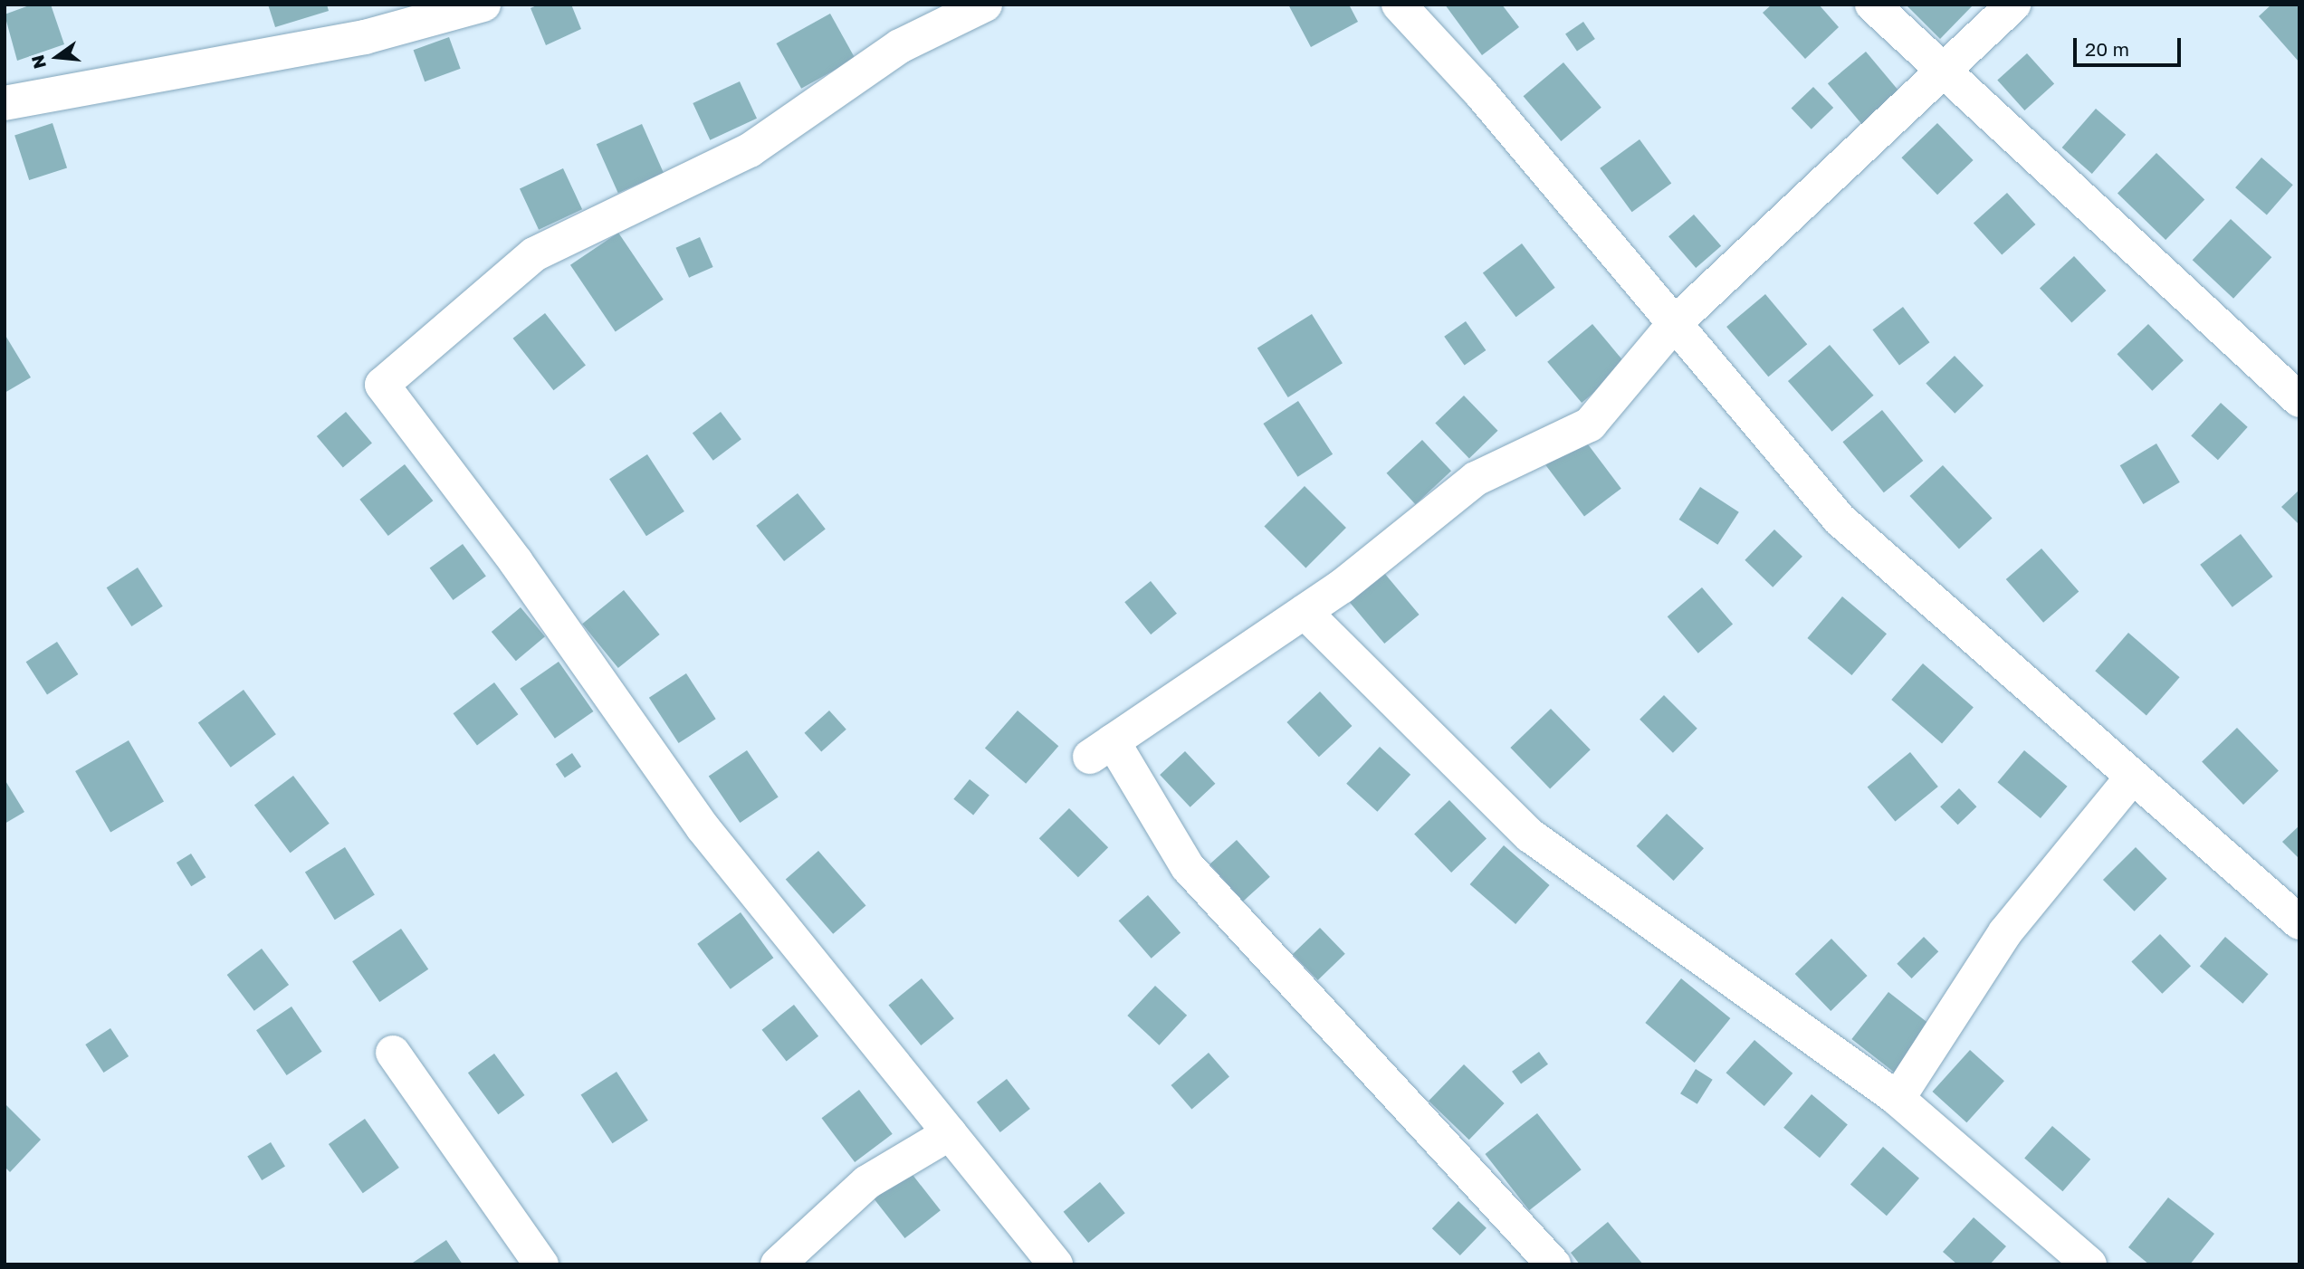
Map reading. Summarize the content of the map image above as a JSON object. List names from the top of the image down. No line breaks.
{"scale_bar":"20 m","north":"left"}
